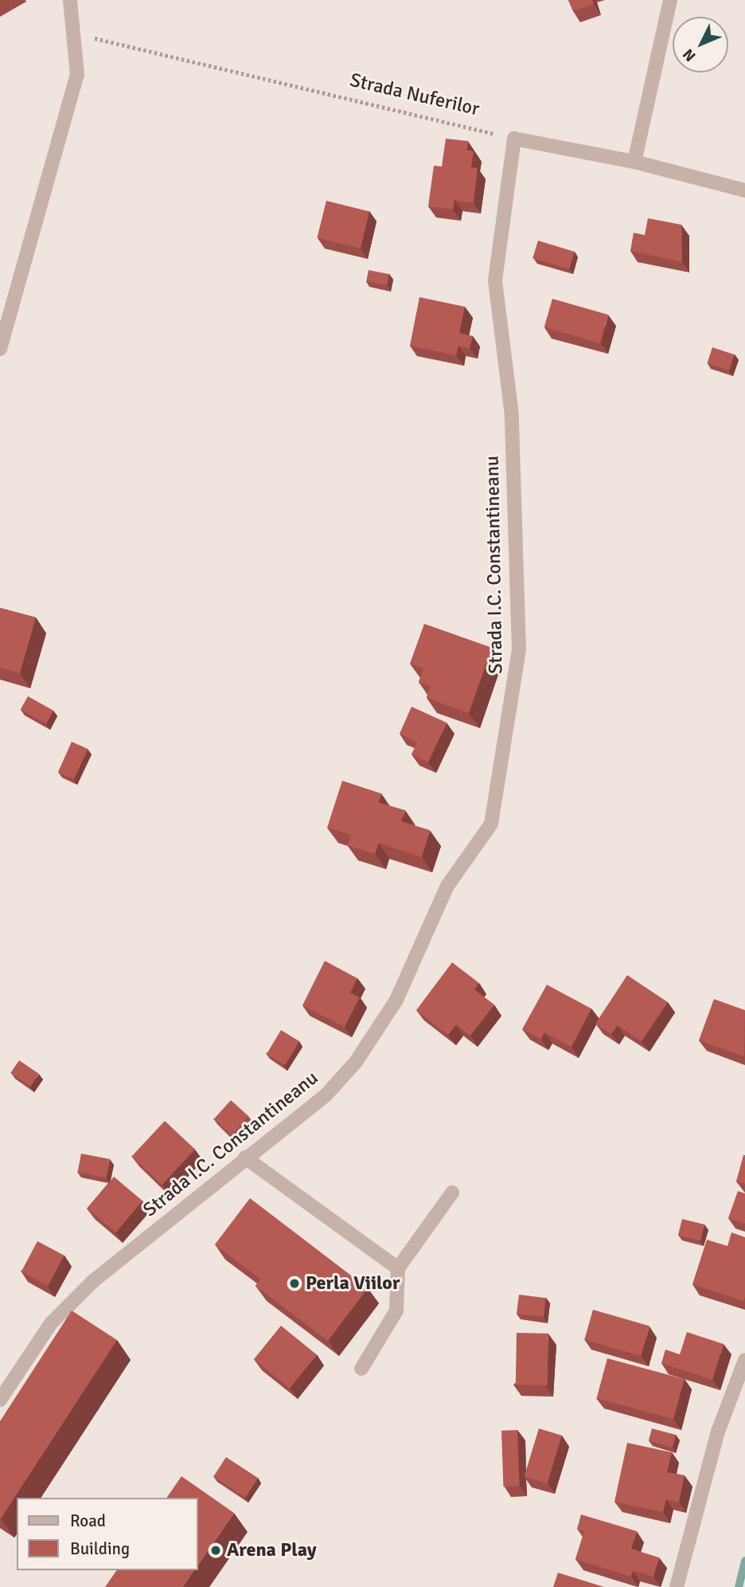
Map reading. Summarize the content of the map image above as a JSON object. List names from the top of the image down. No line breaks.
{"streets":{"street":["Strada I.C. Constantineanu"],"path":["Strada Nuferilor"]},"crossings":[["Strada Nuferilor","Strada I.C. Constantineanu"]],"places":["Perla Viilor","Arena Play"],"legend":["Road","Building"],"north":"bottom left"}
